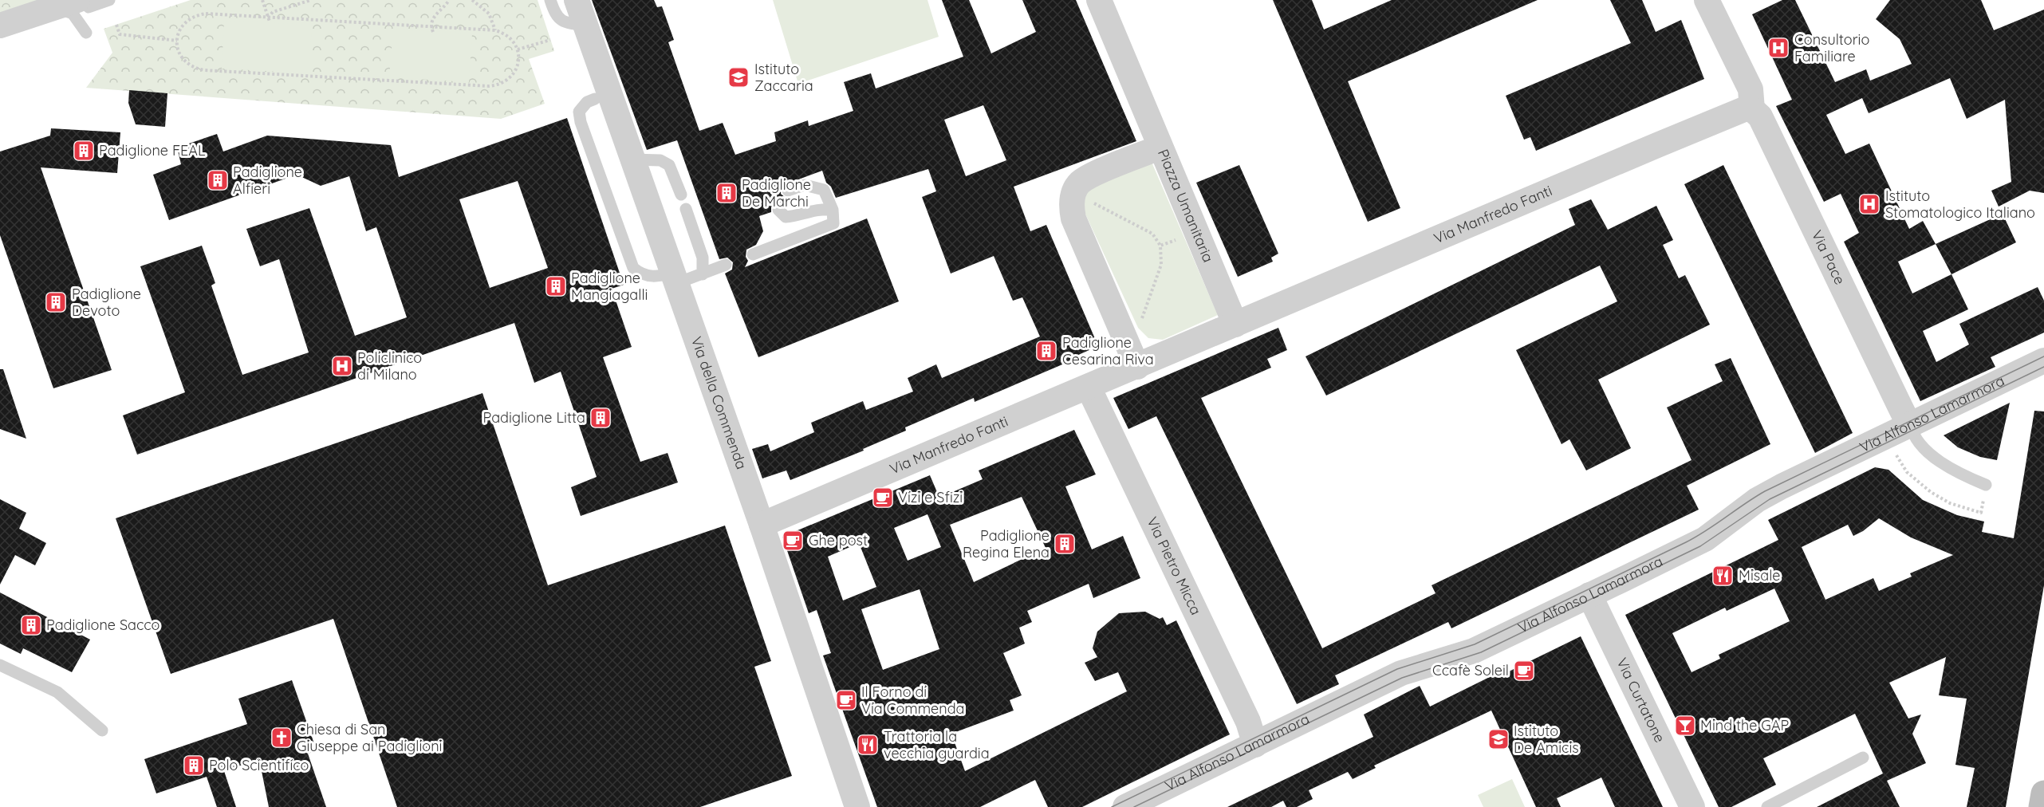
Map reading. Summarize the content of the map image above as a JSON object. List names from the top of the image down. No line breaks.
{"streets":{"street":["Piazza Umanitaria","Via Manfredo Fanti","Via Pace","Via della Commenda","Via Alfonso Lamarmora","Via Pietro Micca","Via Curtatone"]},"crossings":[["Piazza Umanitaria","Via Manfredo Fanti"],["Via Manfredo Fanti","Via Pace"],["Via Manfredo Fanti","Via della Commenda"],["Via Manfredo Fanti","Via Pietro Micca"],["Via Pace","Via Alfonso Lamarmora"],["Via Alfonso Lamarmora","Via Pietro Micca"],["Via Alfonso Lamarmora","Via Curtatone"]],"places":{"hospital":["Consultorio Familiare","Istituto Stomatologico Italiano","Policlinico di Milano"],"school or university":["Istituto Zaccaria","Istituto De Amicis"],"building":["Padiglione FEAL","Padiglione Alfieri","Padiglione De Marchi","Padiglione Mangiagalli","Padiglione Devoto","Padiglione Cesarina Riva","Padiglione Litta","Padiglione Regina Elena","Padiglione Sacco","Polo Scientifico"],"cafe":["Vizi e Sfizi","Ghe post","Ccafè Soleil","Il Forno di Via Commenda"],"restaurant":["Misale","Trattoria la vecchia guardia"],"bar":["Mind the GAP"],"church":["Chiesa di San Giuseppe ai Padiglioni"]}}
